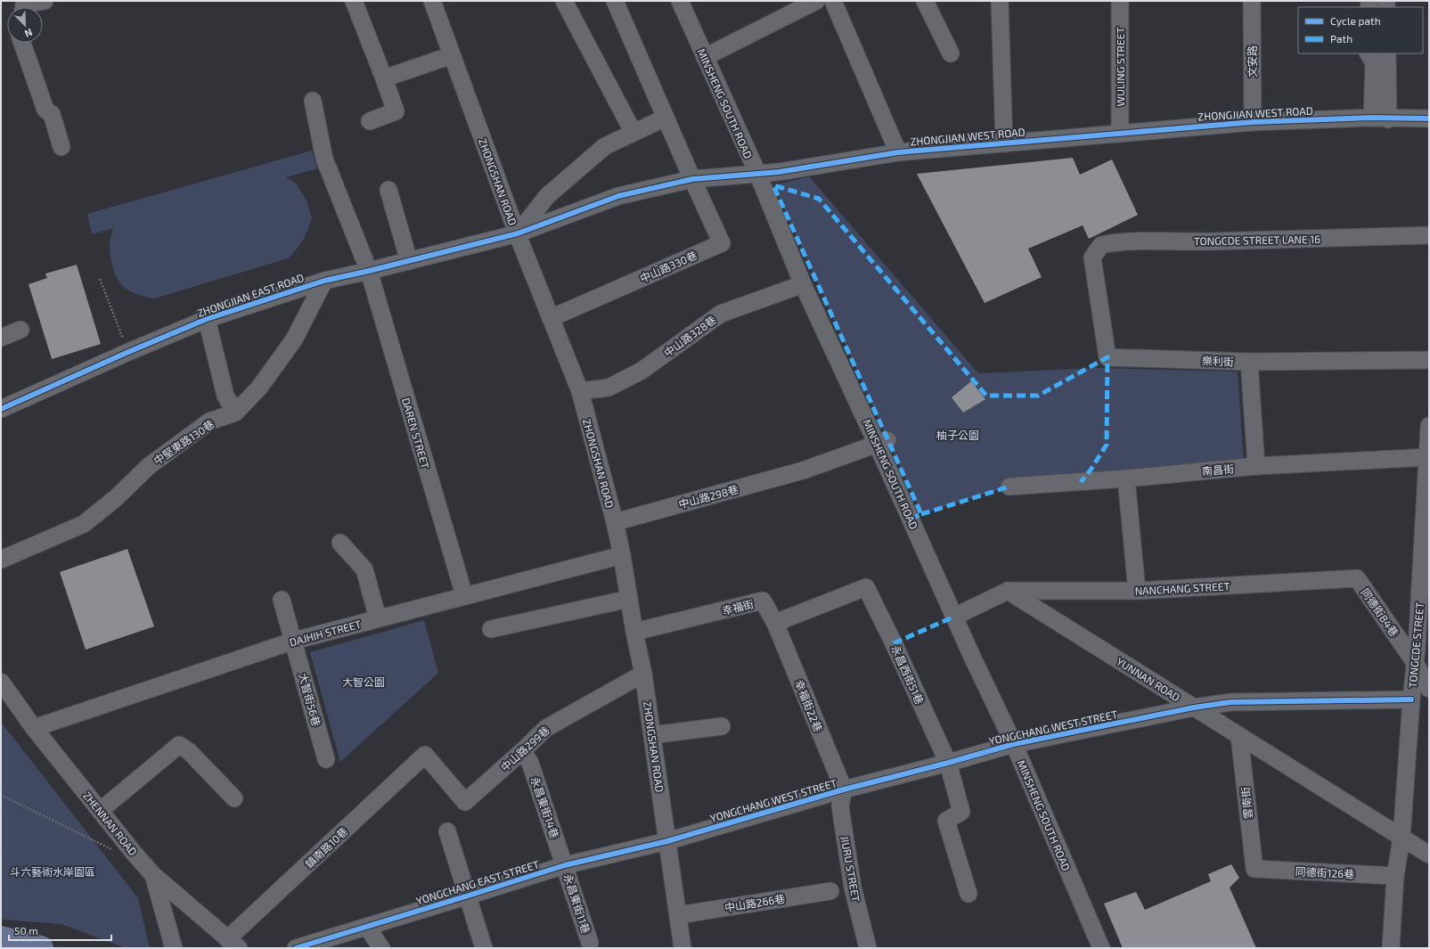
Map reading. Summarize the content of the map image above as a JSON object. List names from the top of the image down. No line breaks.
{"streets":{"street":["文安路","WULING STREET","MINSHENG SOUTH ROAD","ZHONGJIAN WEST ROAD","ZHONGSHAN ROAD","TONGCDE STREET LANE 16","中山路330巷","ZHONGJIAN EAST ROAD","中山路328巷","樂利街","DAREN STREET","中堅東路130巷","南昌街","中山路298巷","NANCHANG STREET","幸福街","同德街84巷","DAJHIH STREET","TONGCDE STREET","永昌西街51巷","YUNNAN ROAD","大智街56巷","幸福街22巷","YONGCHANG WEST STREET","中山路299巷","雲南街","永昌東街14巷","ZHENNAN ROAD","鎮南路10巷","JIURU STREET","同德街126巷","YONGCHANG EAST STREET","中山路266巷","永昌東街11巷"]},"crossings":[["文安路","ZHONGJIAN WEST ROAD"],["WULING STREET","ZHONGJIAN WEST ROAD"],["MINSHENG SOUTH ROAD","ZHONGJIAN WEST ROAD"],["MINSHENG SOUTH ROAD","中山路328巷"],["MINSHENG SOUTH ROAD","中山路298巷"],["MINSHENG SOUTH ROAD","YONGCHANG WEST STREET"],["ZHONGJIAN WEST ROAD","ZHONGSHAN ROAD"],["ZHONGJIAN WEST ROAD","中山路330巷"],["ZHONGJIAN WEST ROAD","ZHONGJIAN EAST ROAD"],["ZHONGSHAN ROAD","中山路330巷"],["ZHONGSHAN ROAD","ZHONGJIAN EAST ROAD"],["ZHONGSHAN ROAD","中山路328巷"],["ZHONGSHAN ROAD","中山路298巷"],["ZHONGSHAN ROAD","幸福街"],["ZHONGSHAN ROAD","DAJHIH STREET"],["ZHONGSHAN ROAD","YONGCHANG WEST STREET"],["ZHONGSHAN ROAD","中山路299巷"],["ZHONGSHAN ROAD","YONGCHANG EAST STREET"],["ZHONGSHAN ROAD","中山路266巷"],["TONGCDE STREET LANE 16","樂利街"],["ZHONGJIAN EAST ROAD","DAREN STREET"],["ZHONGJIAN EAST ROAD","中堅東路130巷"],["DAREN STREET","DAJHIH STREET"],["南昌街","TONGCDE STREET"],["NANCHANG STREET","同德街84巷"],["NANCHANG STREET","YUNNAN ROAD"],["幸福街","永昌西街51巷"],["幸福街","幸福街22巷"],["同德街84巷","TONGCDE STREET"],["DAJHIH STREET","大智街56巷"],["DAJHIH STREET","ZHENNAN ROAD"],["TONGCDE STREET","YUNNAN ROAD"],["TONGCDE STREET","YONGCHANG WEST STREET"],["TONGCDE STREET","同德街126巷"],["永昌西街51巷","幸福街22巷"],["永昌西街51巷","YONGCHANG WEST STREET"],["YUNNAN ROAD","YONGCHANG WEST STREET"],["YUNNAN ROAD","雲南街"],["幸福街22巷","YONGCHANG WEST STREET"],["幸福街22巷","JIURU STREET"],["YONGCHANG WEST STREET","JIURU STREET"],["YONGCHANG WEST STREET","YONGCHANG EAST STREET"],["中山路299巷","永昌東街14巷"],["中山路299巷","鎮南路10巷"],["雲南街","同德街126巷"],["永昌東街14巷","YONGCHANG EAST STREET"],["永昌東街14巷","永昌東街11巷"],["ZHENNAN ROAD","鎮南路10巷"],["YONGCHANG EAST STREET","永昌東街11巷"]],"parks":["柚子公園","大智公園","斗六藝術水岸園區"],"legend":["Cycle path","Path"],"scale_bar":"50 m","north":"bottom right"}
